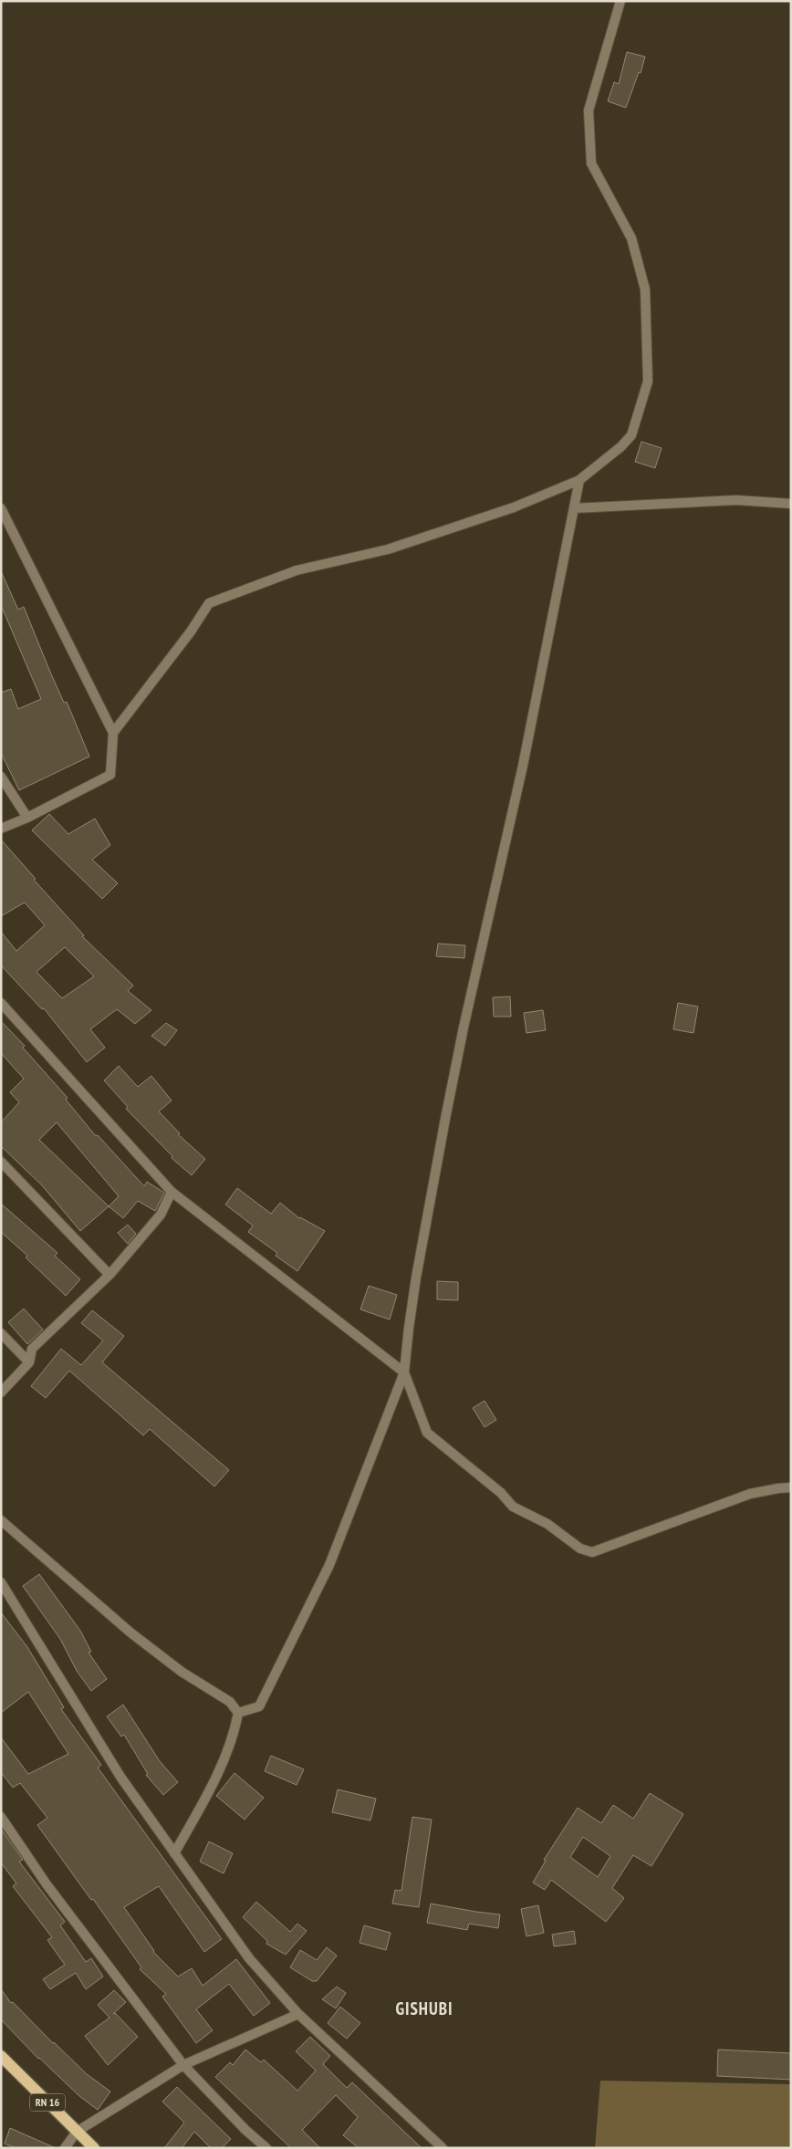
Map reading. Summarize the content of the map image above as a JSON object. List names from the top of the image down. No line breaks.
{"streets":{"main road":["RN 16"]},"districts":["GISHUBI"]}
